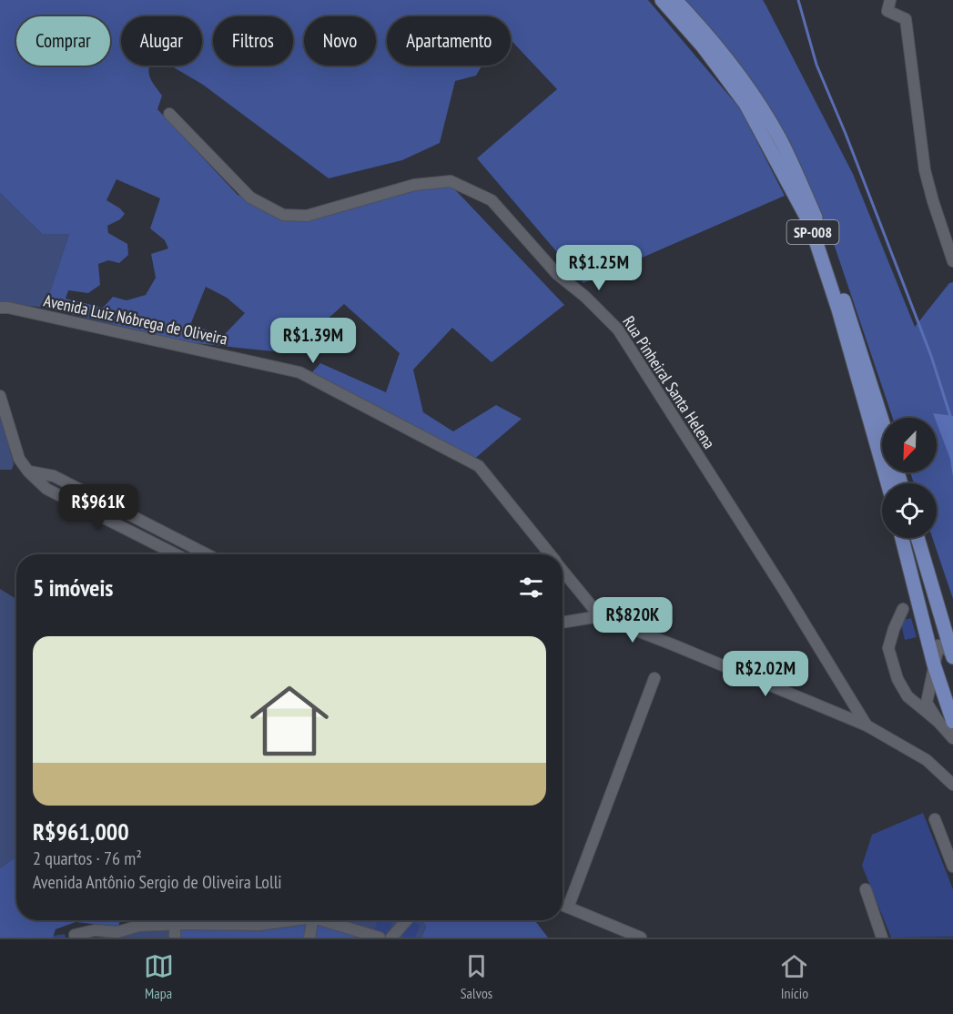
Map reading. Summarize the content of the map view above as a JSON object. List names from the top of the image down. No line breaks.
{"streets":{"main road":["SP-008"],"street":["Avenida Luiz Nóbrega de Oliveira","Rua Pinheiral Santa Helena"]},"north":"bottom left","page":{"chip":["Comprar","Alugar","Filtros","Novo","Apartamento"],"price":["R$1.25M","R$1.39M","R$961K","R$820K","R$2.02M"],"heading":"5 imóveis","list":[{"name":"R$961,000","note":"2 quartos · 76 m² · Avenida Antônio Sergio de Oliveira Lolli"}],"tabs":["Mapa","Salvos","Início"]}}
